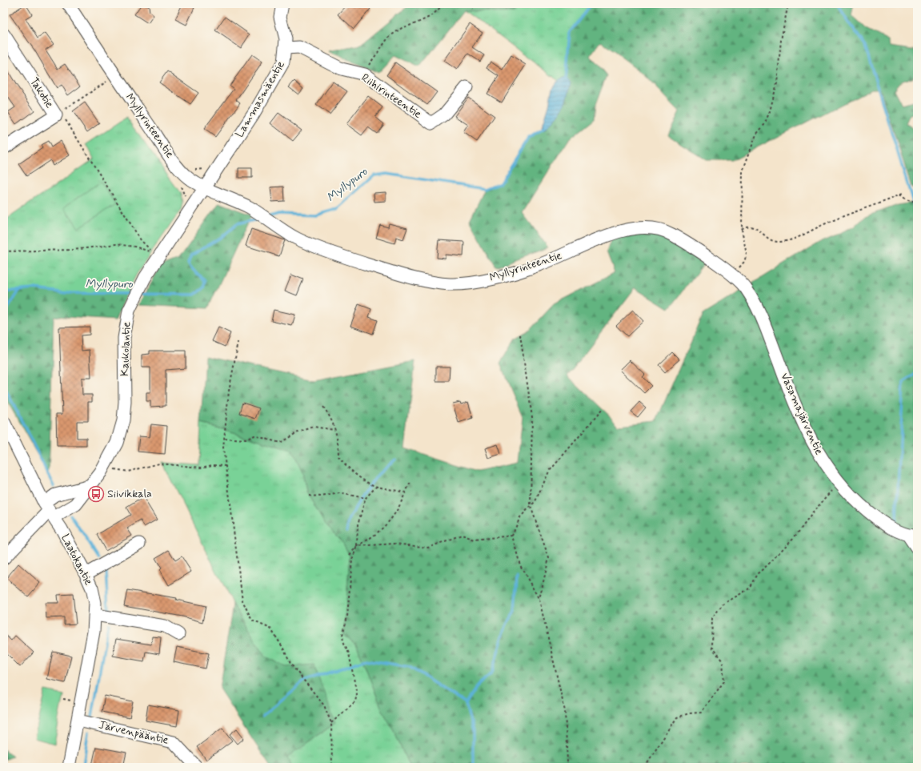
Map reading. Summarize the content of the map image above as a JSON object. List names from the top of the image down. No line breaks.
{"streets":{"street":["Takotie","Riihirinteentie","Lammasmäentie","Myllyrinteentie","Kaukolantie","Vasamajärventie","Laatokantie","Järvenpääntie"]},"crossings":[["Riihirinteentie","Lammasmäentie"],["Lammasmäentie","Myllyrinteentie"],["Lammasmäentie","Kaukolantie"],["Myllyrinteentie","Kaukolantie"],["Myllyrinteentie","Vasamajärventie"],["Kaukolantie","Laatokantie"],["Laatokantie","Järvenpääntie"]],"water":["Myllypuro"],"places":{"bus stop":["Siivikkala"]}}
